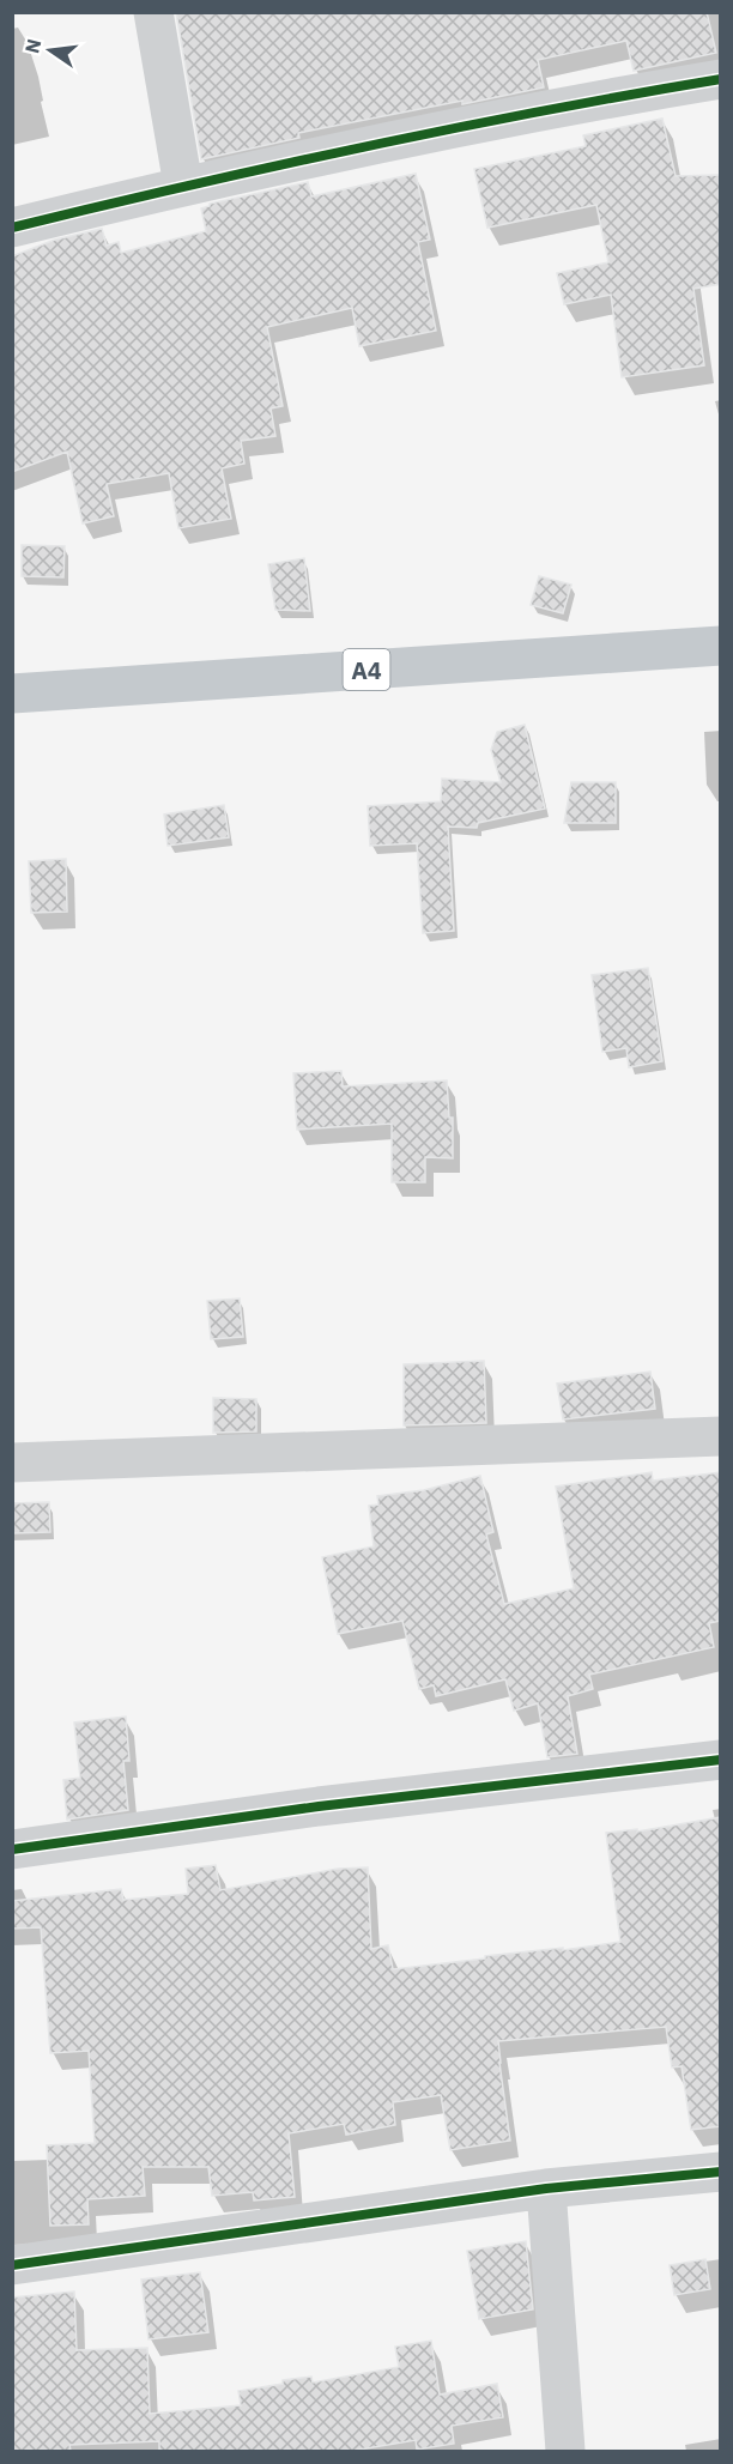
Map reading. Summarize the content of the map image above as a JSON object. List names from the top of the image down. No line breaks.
{"streets":{"highway":["A4"]},"north":"left"}
